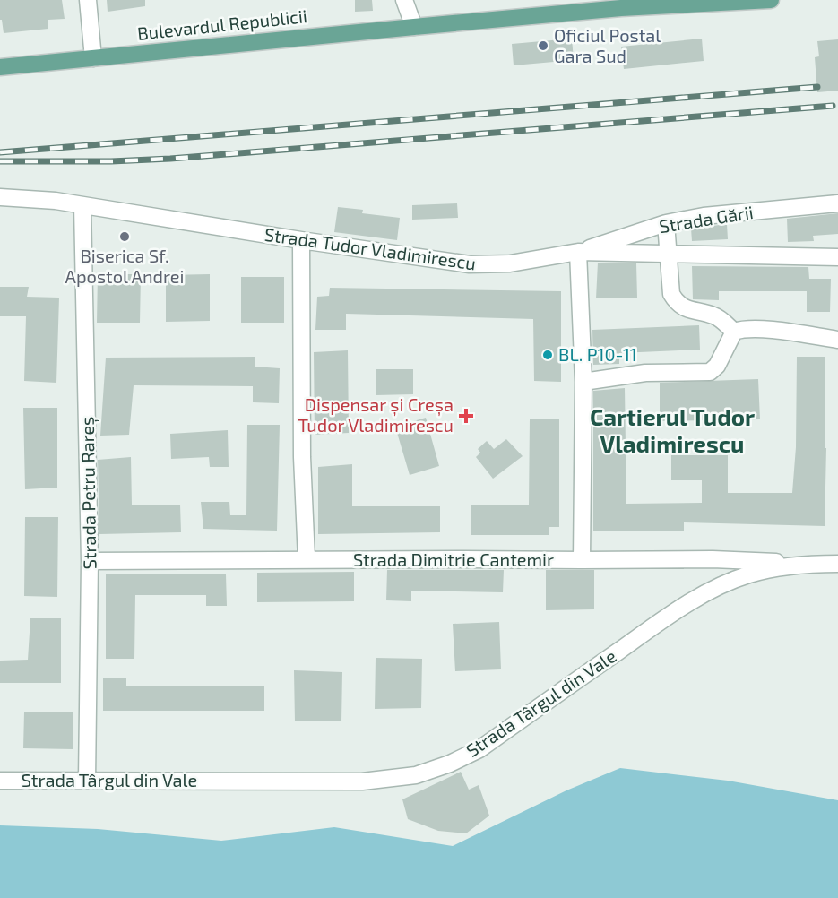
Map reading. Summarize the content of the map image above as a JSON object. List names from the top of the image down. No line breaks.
{"streets":{"main road":["Bulevardul Republicii"],"street":["Strada Gării","Strada Tudor Vladimirescu","Strada Petru Rareș","Strada Dimitrie Cantemir","Strada Târgul din Vale"]},"crossings":[["Strada Gării","Strada Tudor Vladimirescu"],["Strada Tudor Vladimirescu","Strada Petru Rareș"],["Strada Petru Rareș","Strada Dimitrie Cantemir"],["Strada Petru Rareș","Strada Târgul din Vale"],["Strada Dimitrie Cantemir","Strada Târgul din Vale"]],"districts":["Cartierul Tudor Vladimirescu"],"places":{"other":["Oficiul Postal Gara Sud","Biserica Sf. Apostol Andrei","BL. P10-11"],"health":["Dispensar și Creșa Tudor Vladimirescu"]}}
